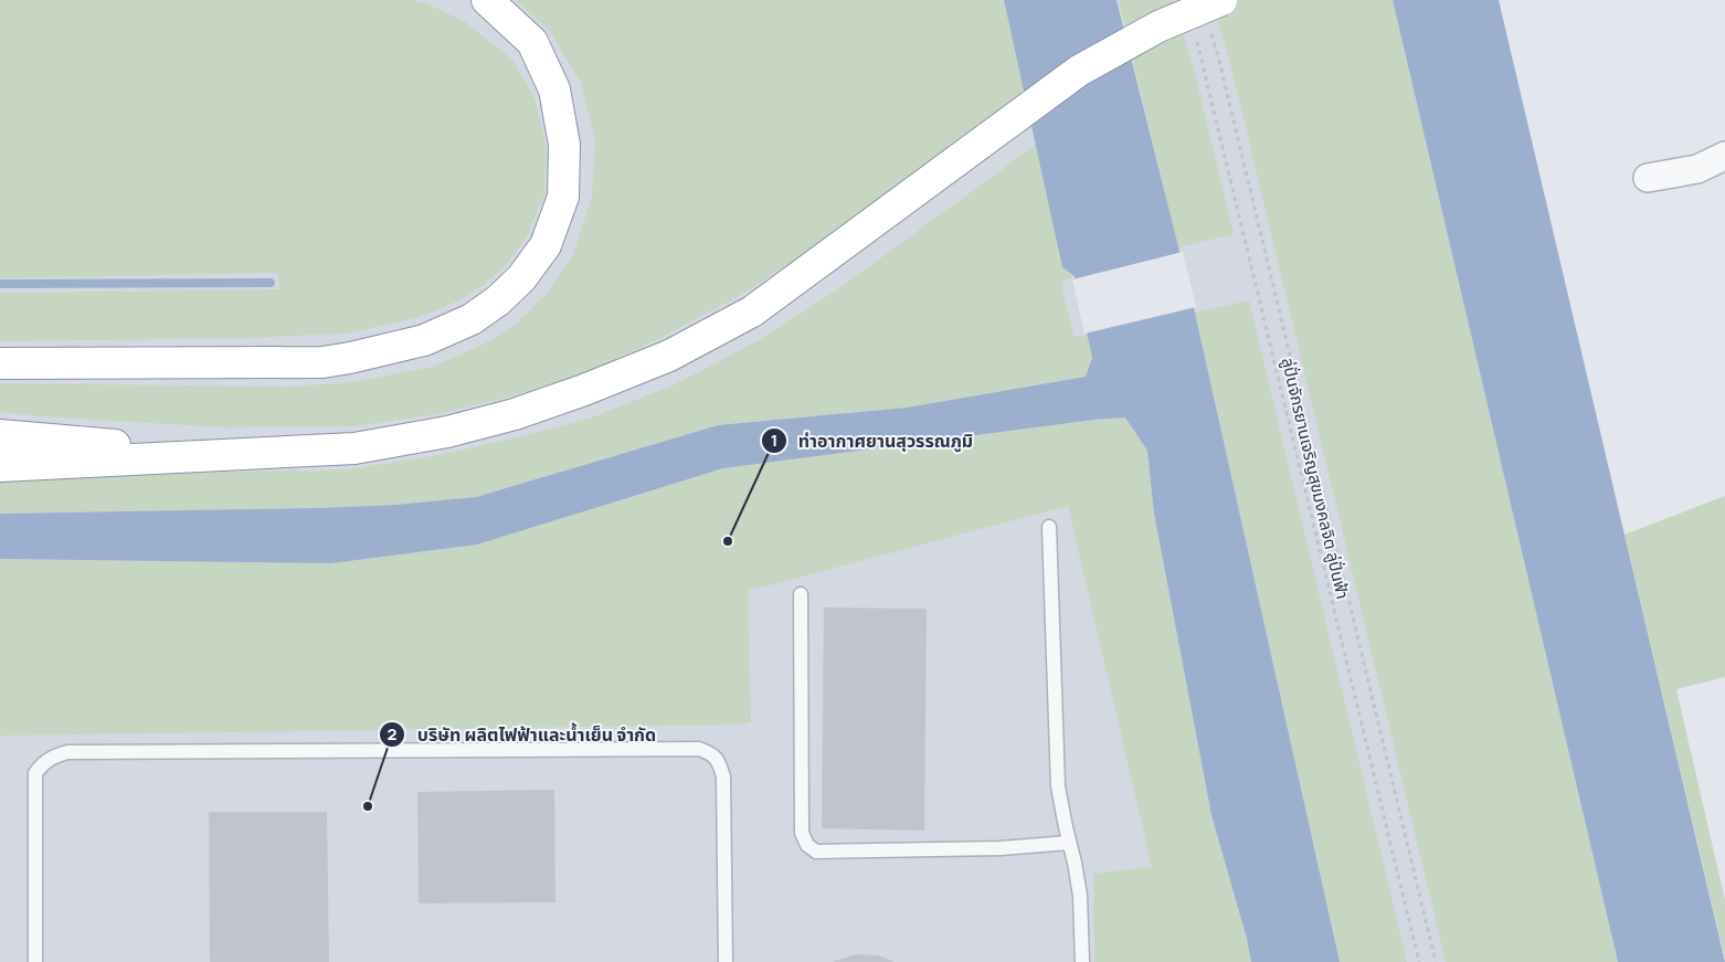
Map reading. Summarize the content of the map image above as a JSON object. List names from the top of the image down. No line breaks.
{"streets":{"path":["ลู่ปั่นจักรยานเจริญสุขมงคลจิต ลู่ปั่นฟ้า"]},"places":["ท่าอากาศยานสุวรรณภูมิ","บริษัท ผลิตไฟฟ้าและน้ำเย็น จำกัด"]}
